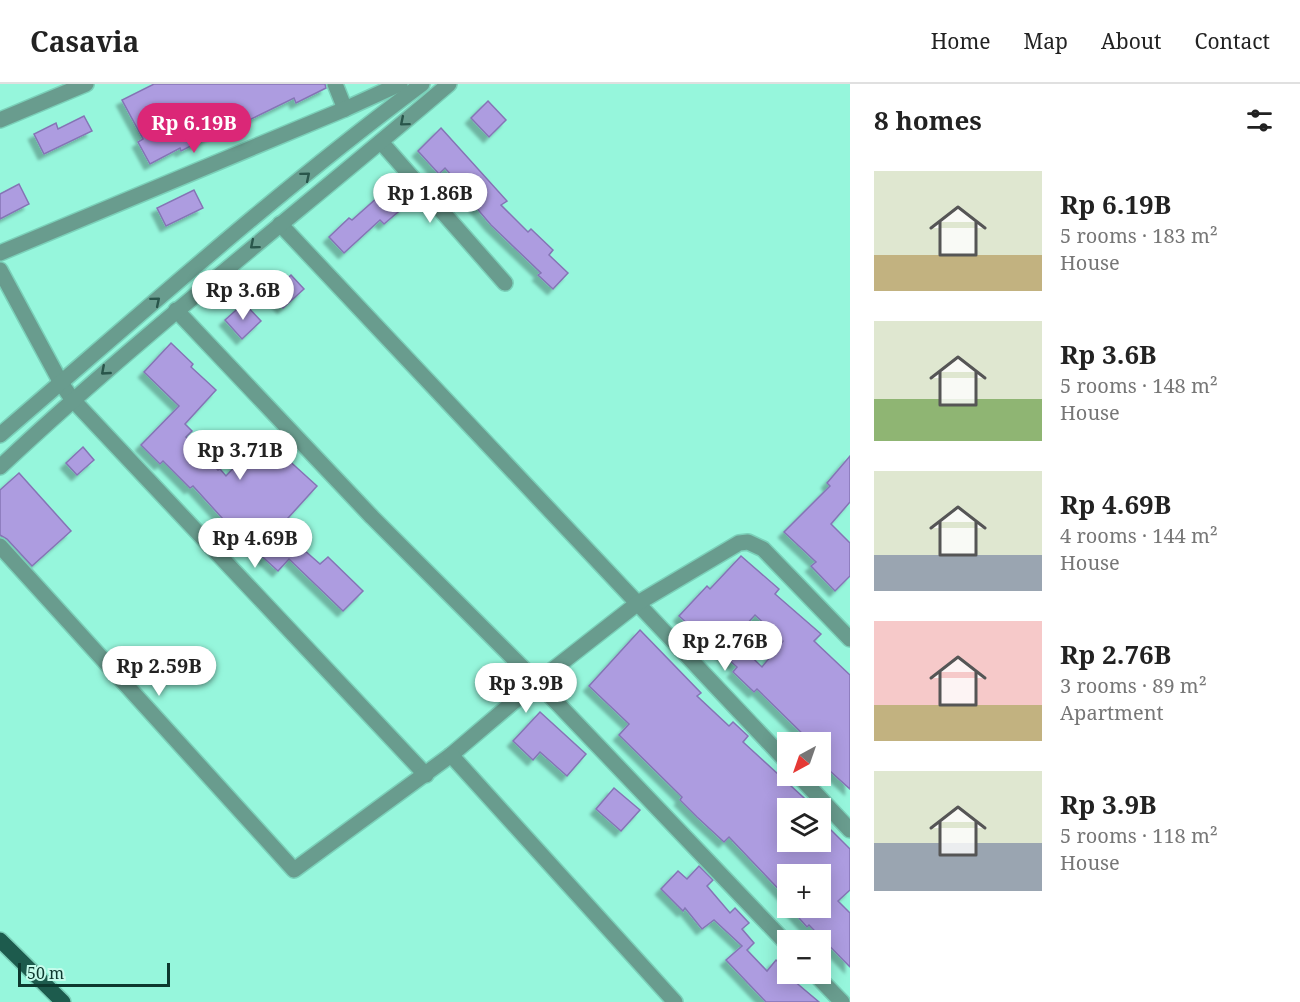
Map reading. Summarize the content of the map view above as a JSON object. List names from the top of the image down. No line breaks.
{"scale_bar":"50 m","north":"bottom left","page":{"header":"Casavia","nav":["Home","Map","About","Contact"],"heading":"8 homes","price":["Rp 6.19B","Rp 1.86B","Rp 3.6B","Rp 3.71B","Rp 4.69B","Rp 2.76B","Rp 2.59B","Rp 3.9B"],"list":[{"name":"Rp 6.19B","note":"5 rooms · 183 m² · House"},{"name":"Rp 3.6B","note":"5 rooms · 148 m² · House"},{"name":"Rp 4.69B","note":"4 rooms · 144 m² · House"},{"name":"Rp 2.76B","note":"3 rooms · 89 m² · Apartment"},{"name":"Rp 3.9B","note":"5 rooms · 118 m² · House"}],"map_buttons":["+","−"],"scale":"50 m"}}
